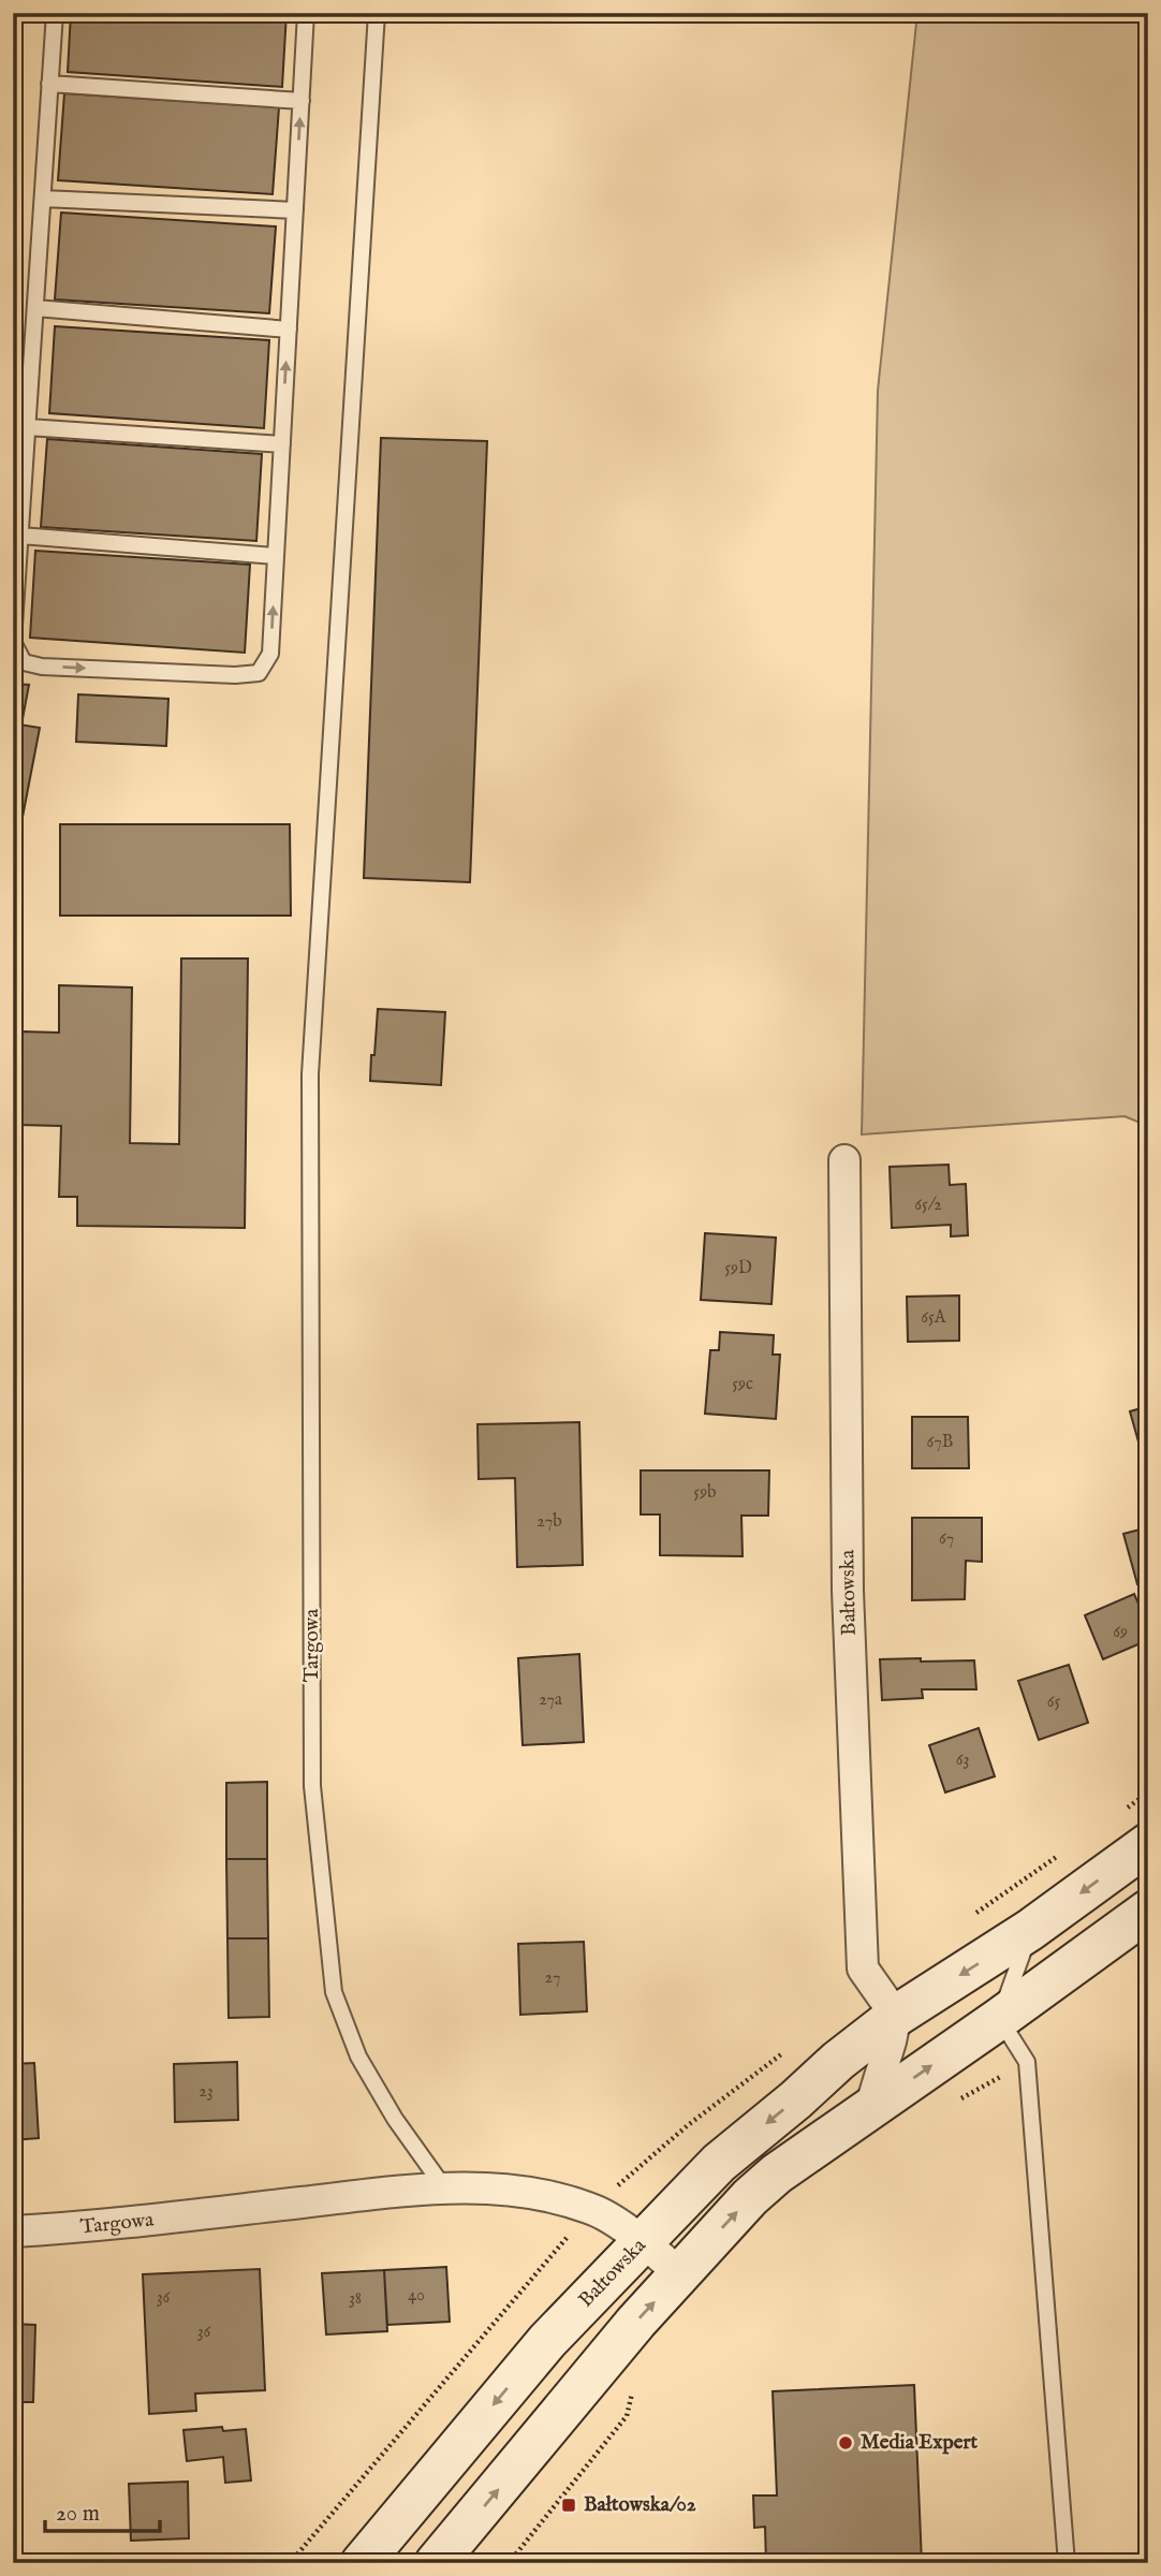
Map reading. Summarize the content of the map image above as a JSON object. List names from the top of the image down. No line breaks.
{"streets":{"main road":["Bałtowska"],"street":["Targowa"]},"crossings":[["Bałtowska","Targowa"]],"one_way":["Bałtowska"],"places":{"other":["Media Expert"],"transit":["Bałtowska/02"]},"house_numbers":["65/2","59D","65A","59c","67B","59b","27b","67","69","27a","65","63","27","23","40","36","38","36"],"scale_bar":"20 m"}
